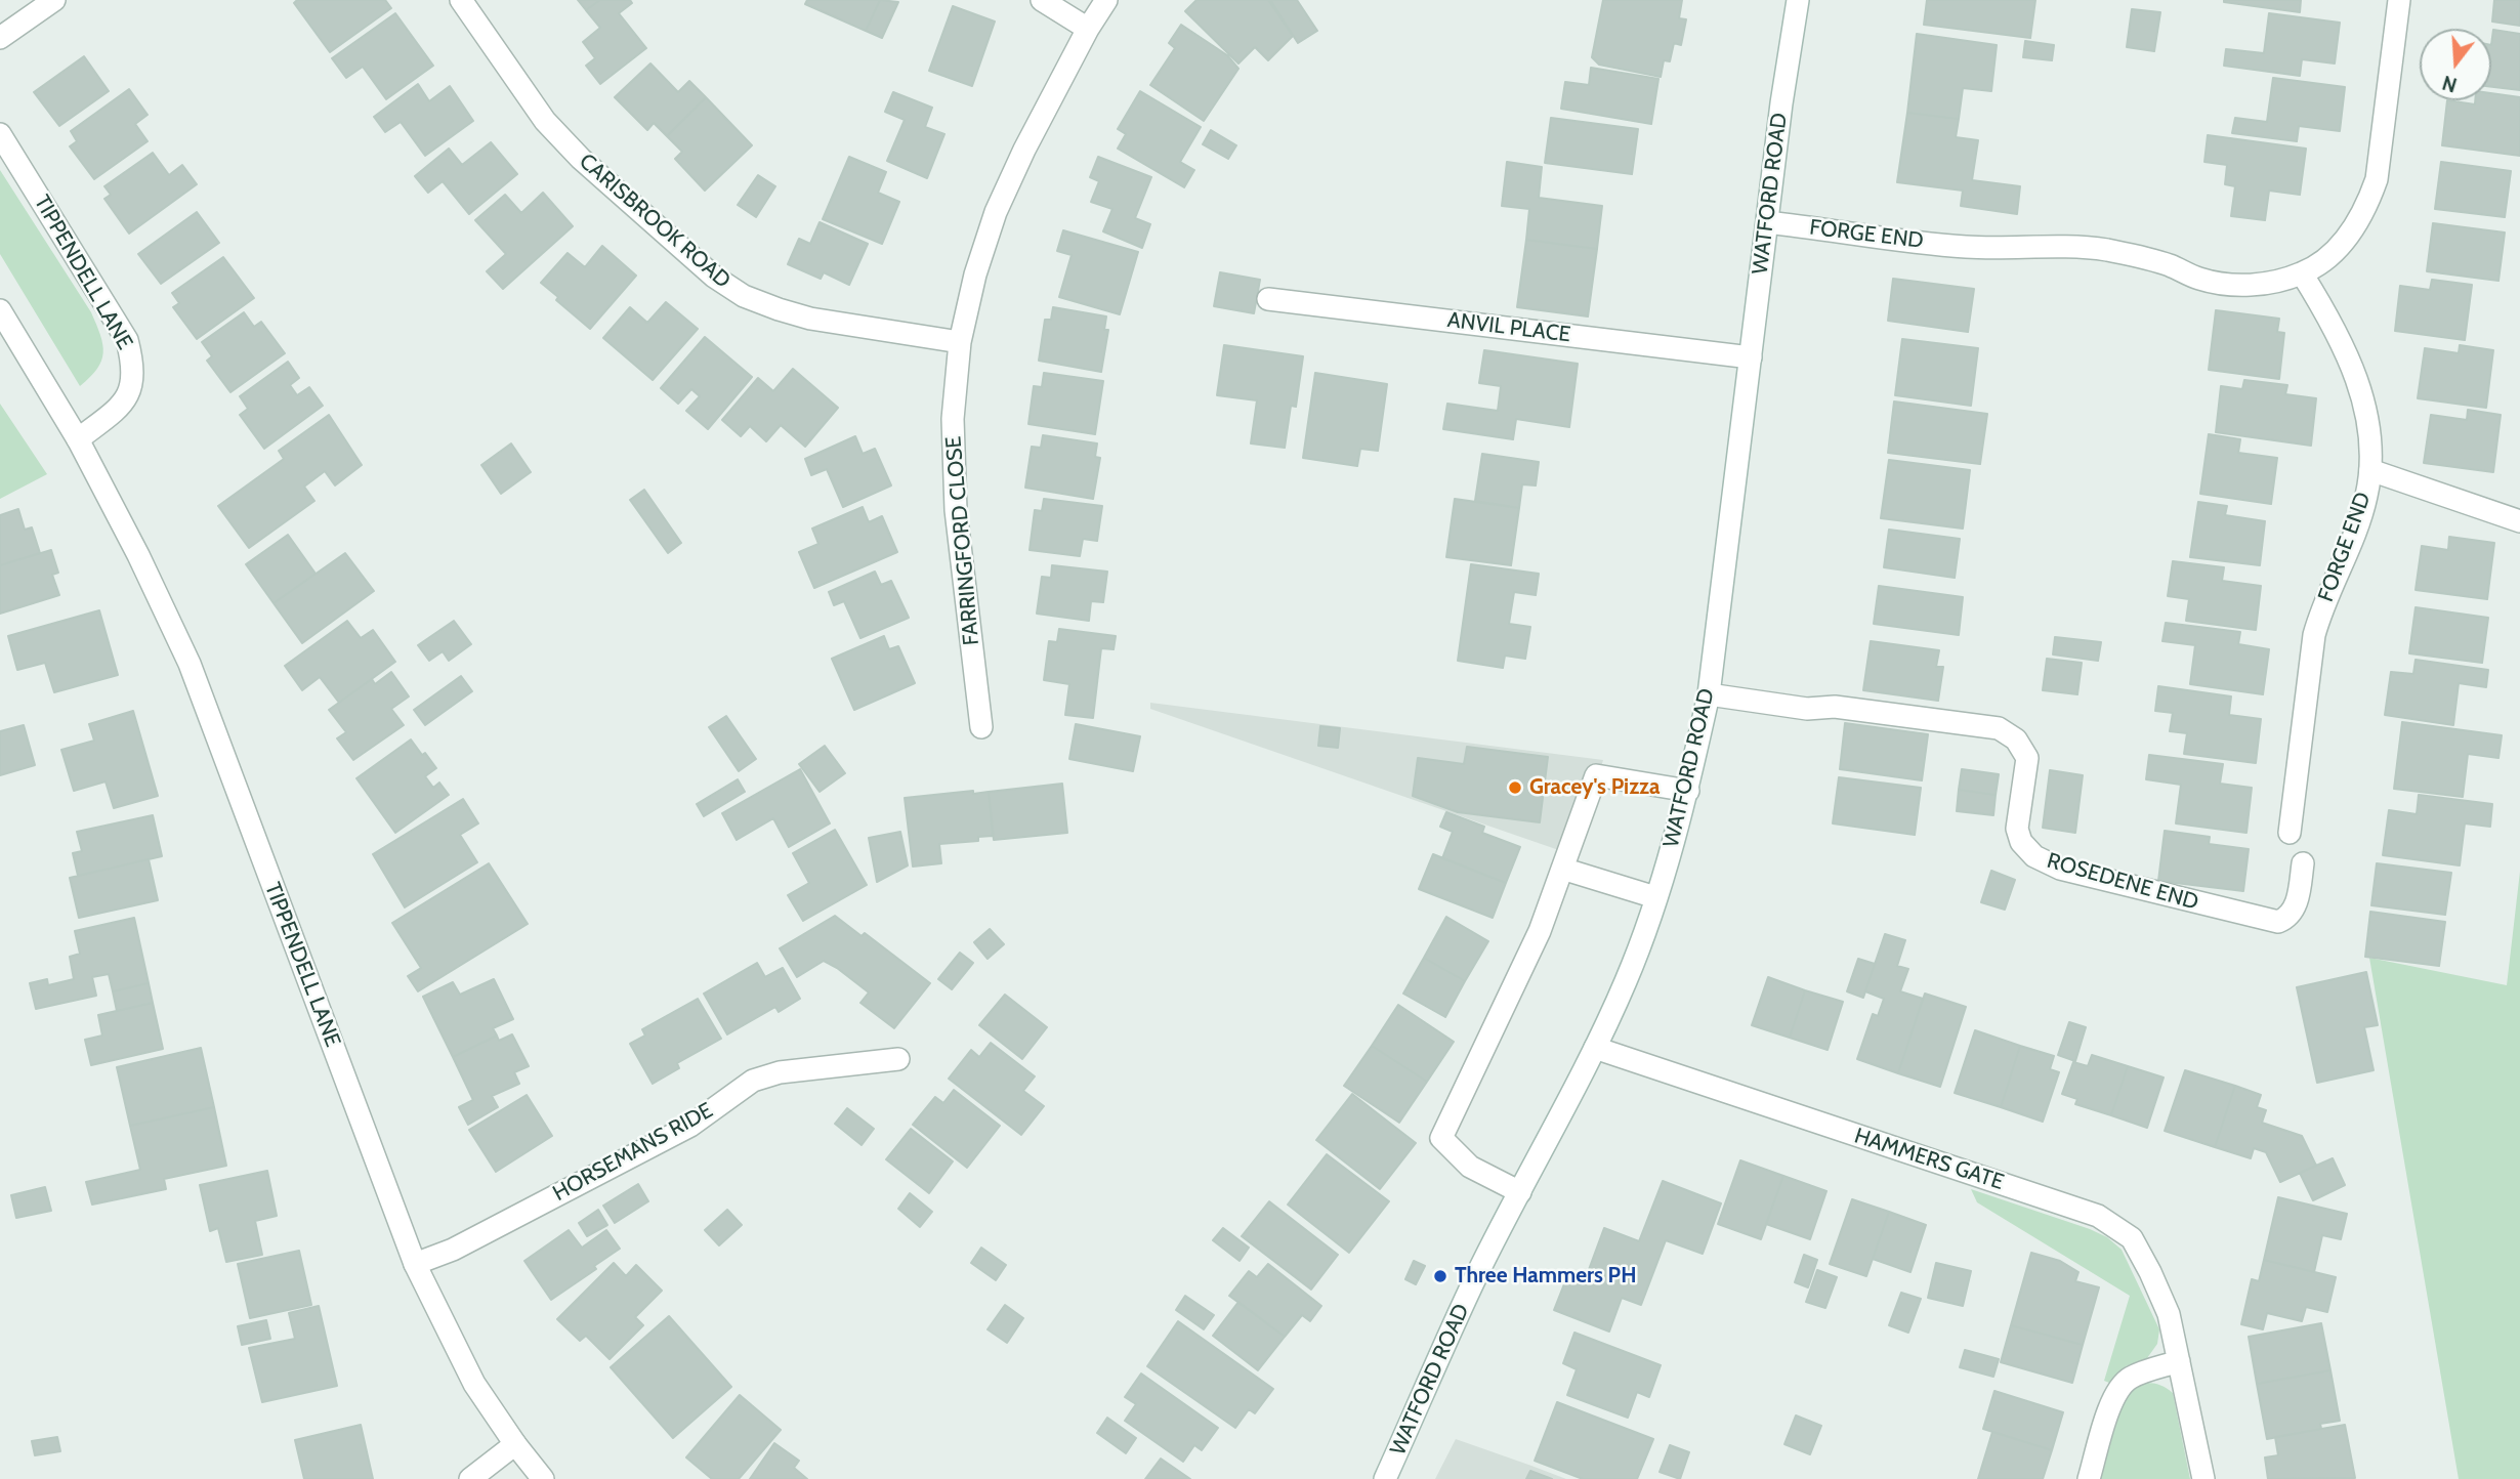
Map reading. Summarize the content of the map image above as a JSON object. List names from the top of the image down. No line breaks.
{"streets":{"street":["WATFORD ROAD","CARISBROOK ROAD","FORGE END","TIPPENDELL LANE","ANVIL PLACE","FARRINGFORD CLOSE","ROSEDENE END","HORSEMANS RIDE","HAMMERS GATE"]},"crossings":[["WATFORD ROAD","FORGE END"],["WATFORD ROAD","ANVIL PLACE"],["WATFORD ROAD","ROSEDENE END"],["WATFORD ROAD","HAMMERS GATE"],["CARISBROOK ROAD","FARRINGFORD CLOSE"],["TIPPENDELL LANE","HORSEMANS RIDE"]],"places":["Gracey's Pizza","Three Hammers PH"],"north":"bottom"}
